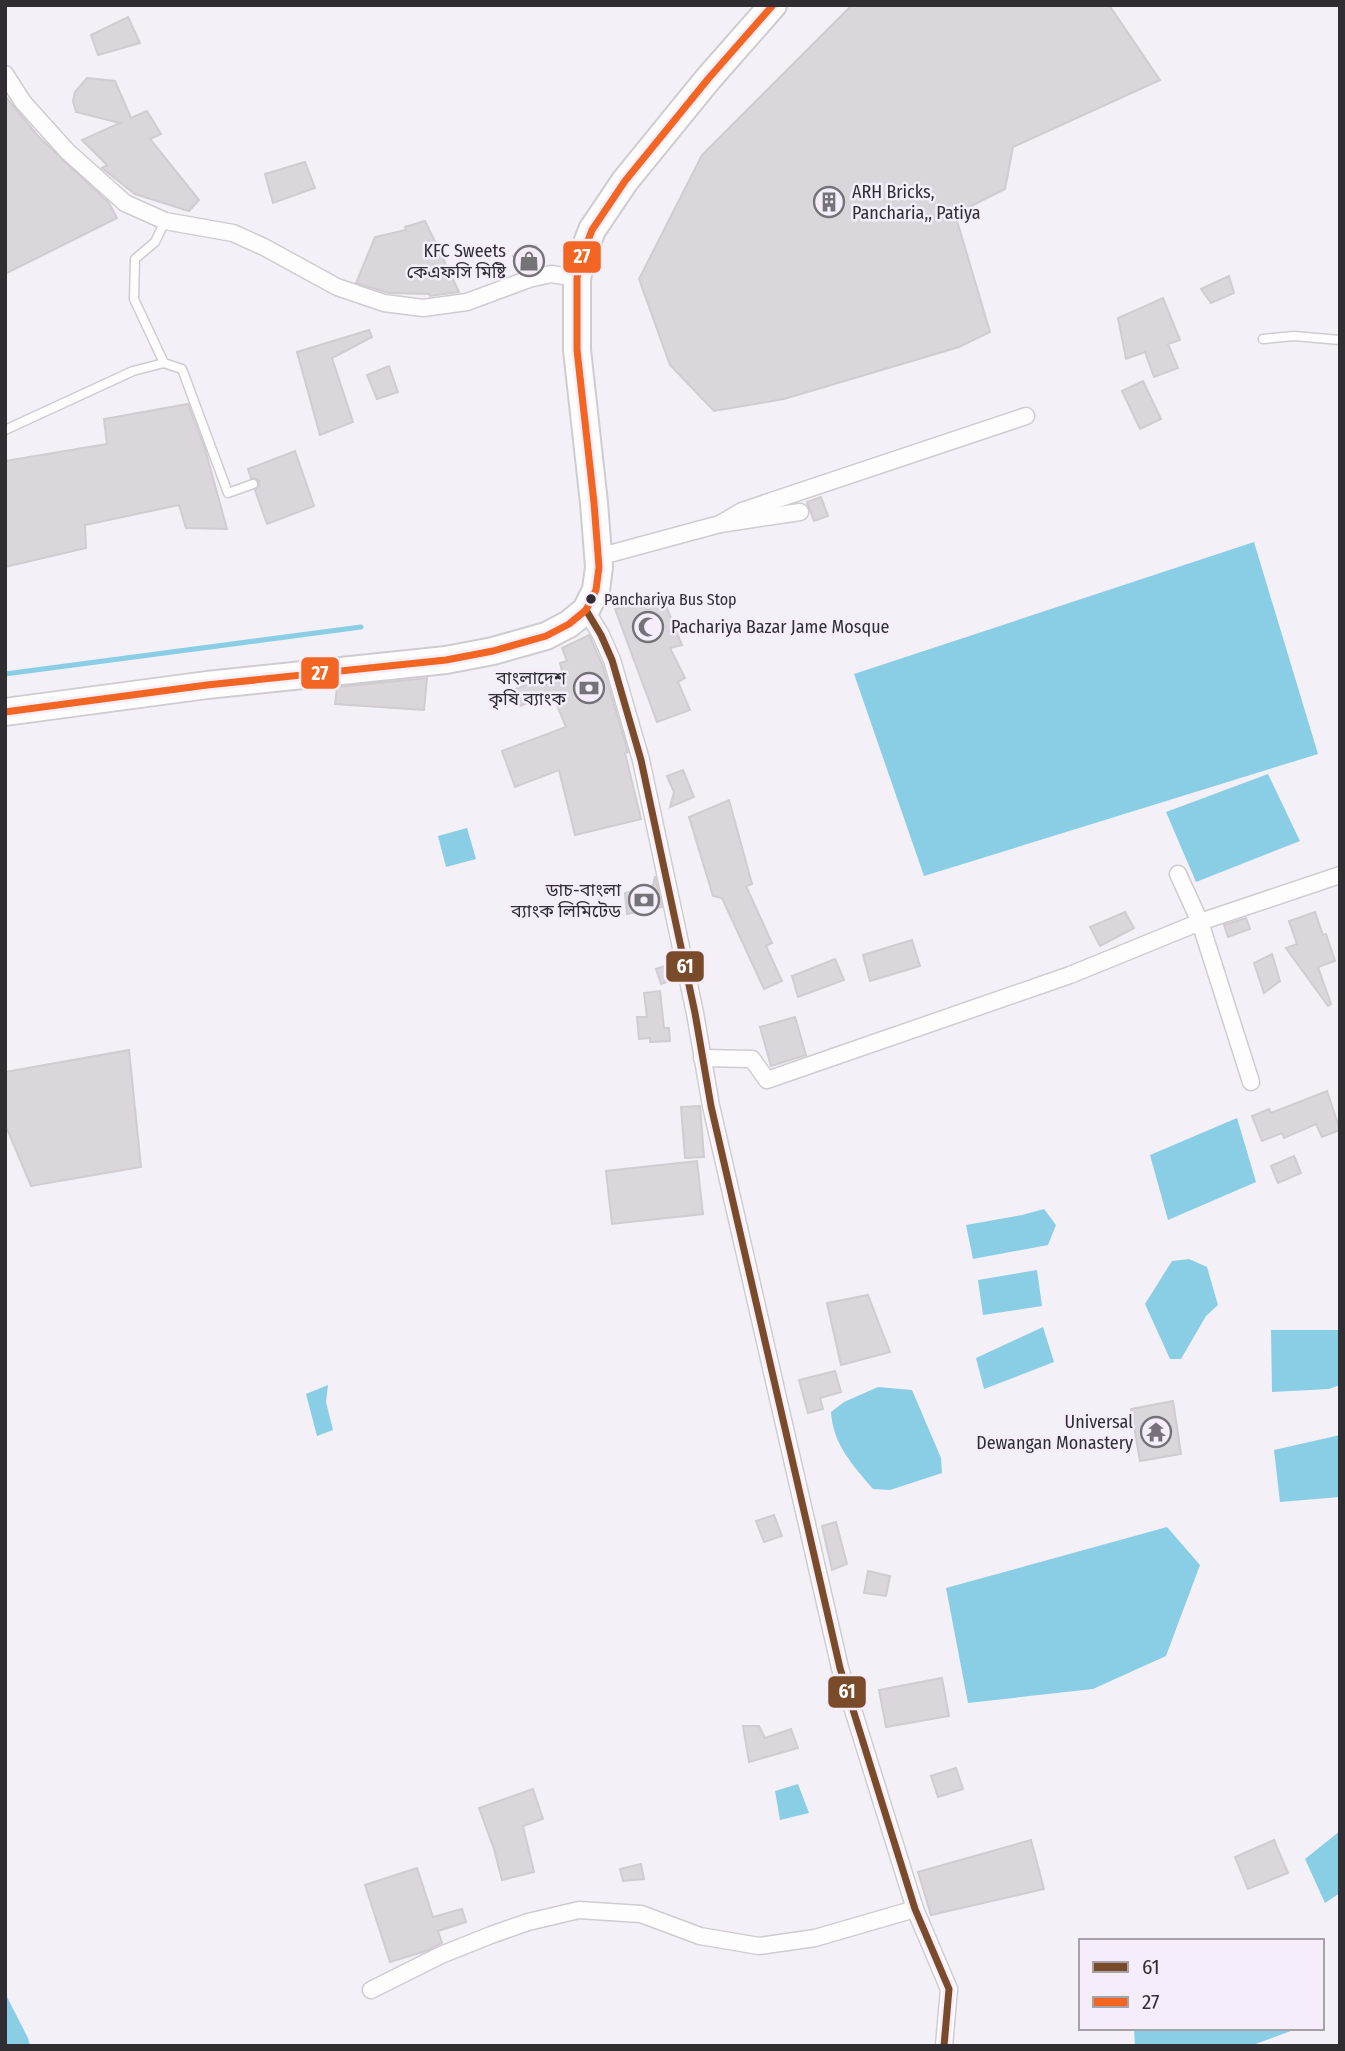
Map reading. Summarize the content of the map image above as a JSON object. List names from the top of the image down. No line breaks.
{"places":{"building":["ARH Bricks, Pancharia,, Patiya"],"shop":["KFC Sweets কেএফসি মিষ্টি"],"other":["Panchariya Bus Stop"],"mosque":["Pachariya Bazar Jame Mosque"],"bank":["বাংলাদেশ কৃষি ব্যাংক","ডাচ-বাংলা ব্যাংক লিমিটেড"],"temple":["Universal Dewangan Monastery"]},"lines":["transit line 27","transit line 61"],"legend":["61","27"]}
